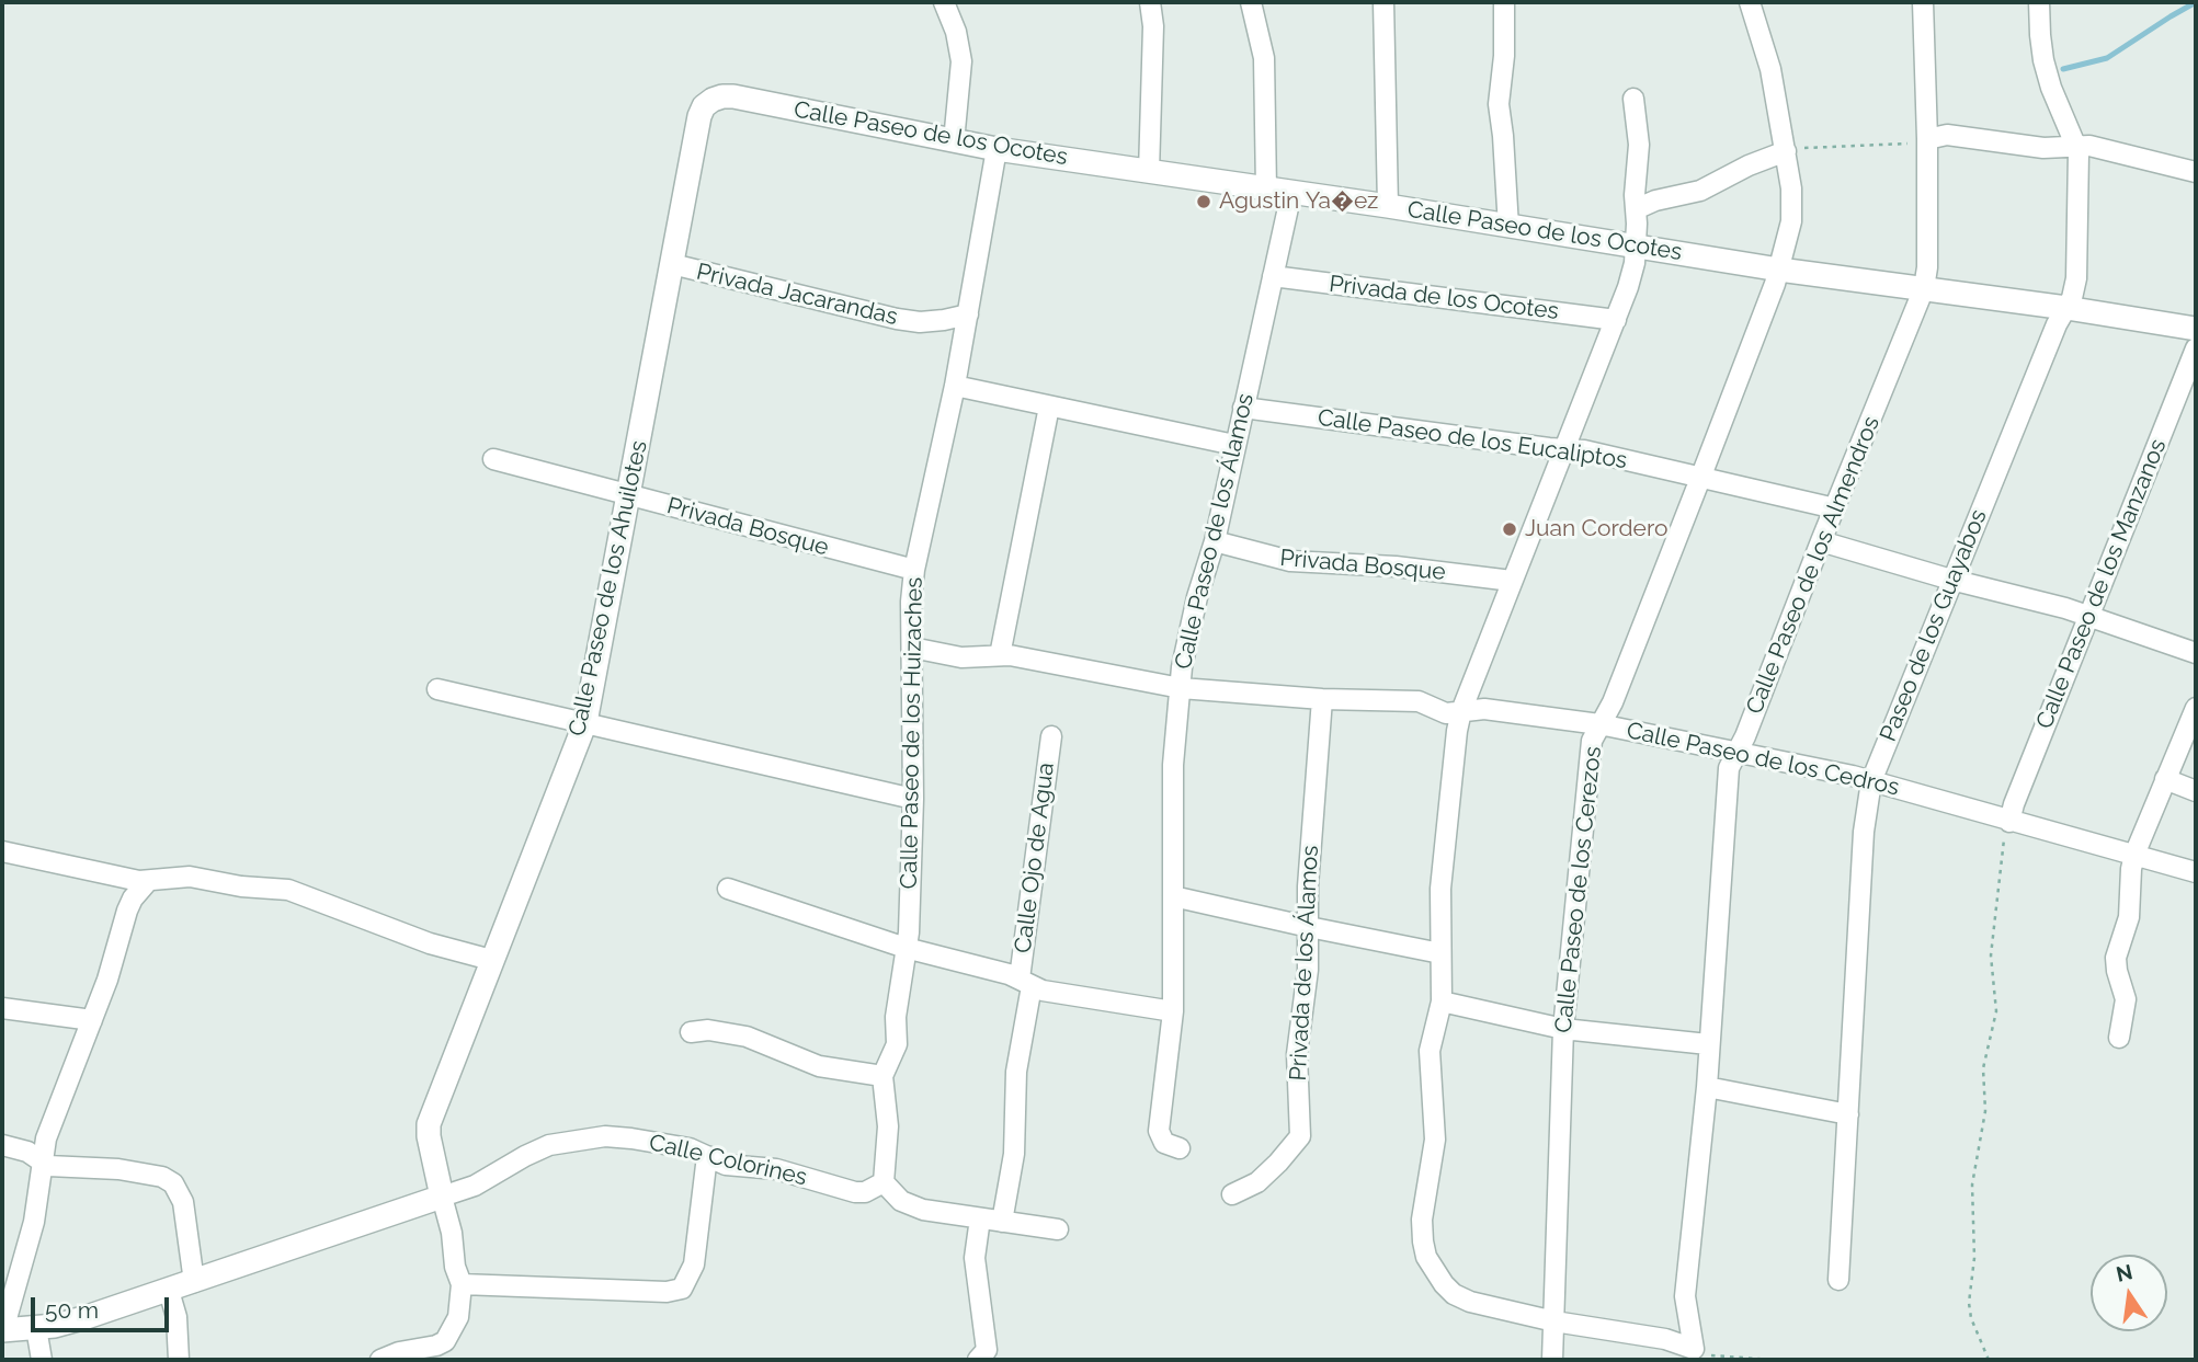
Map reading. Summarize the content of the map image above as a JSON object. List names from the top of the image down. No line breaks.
{"streets":{"street":["Calle Paseo de los Ocotes","Privada Jacarandas","Privada de los Ocotes","Calle Paseo de los Eucaliptos","Privada Bosque","Calle Paseo de los Álamos","Calle Paseo de los Almendros","Calle Paseo de los Manzanos","Calle Paseo de los Ahuilotes","Paseo de los Guayabos","Calle Paseo de los Huizaches","Calle Paseo de los Cedros","Calle Ojo de Agua","Calle Paseo de los Cerezos","Privada de los Álamos","Calle Colorines"]},"crossings":[["Calle Paseo de los Ocotes","Calle Paseo de los Álamos"],["Calle Paseo de los Ocotes","Calle Paseo de los Almendros"],["Calle Paseo de los Ocotes","Calle Paseo de los Ahuilotes"],["Calle Paseo de los Ocotes","Paseo de los Guayabos"],["Calle Paseo de los Ocotes","Calle Paseo de los Huizaches"],["Calle Paseo de los Ocotes","Calle Paseo de los Cerezos"],["Privada Jacarandas","Calle Paseo de los Ahuilotes"],["Privada Jacarandas","Calle Paseo de los Huizaches"],["Privada de los Ocotes","Calle Paseo de los Álamos"],["Calle Paseo de los Eucaliptos","Calle Paseo de los Álamos"],["Calle Paseo de los Eucaliptos","Calle Paseo de los Almendros"],["Calle Paseo de los Eucaliptos","Calle Paseo de los Cerezos"],["Privada Bosque","Calle Paseo de los Álamos"],["Privada Bosque","Calle Paseo de los Ahuilotes"],["Privada Bosque","Calle Paseo de los Huizaches"],["Calle Paseo de los Álamos","Calle Paseo de los Cedros"],["Calle Paseo de los Almendros","Calle Paseo de los Cedros"],["Calle Paseo de los Manzanos","Calle Paseo de los Cedros"],["Calle Paseo de los Ahuilotes","Calle Colorines"],["Paseo de los Guayabos","Calle Paseo de los Cedros"],["Calle Paseo de los Huizaches","Calle Paseo de los Cedros"],["Calle Paseo de los Huizaches","Calle Colorines"],["Calle Paseo de los Cedros","Calle Paseo de los Cerezos"],["Calle Paseo de los Cedros","Privada de los Álamos"]],"places":["Agustin Ya�ez","Juan Cordero"],"scale_bar":"50 m","north":"top"}
